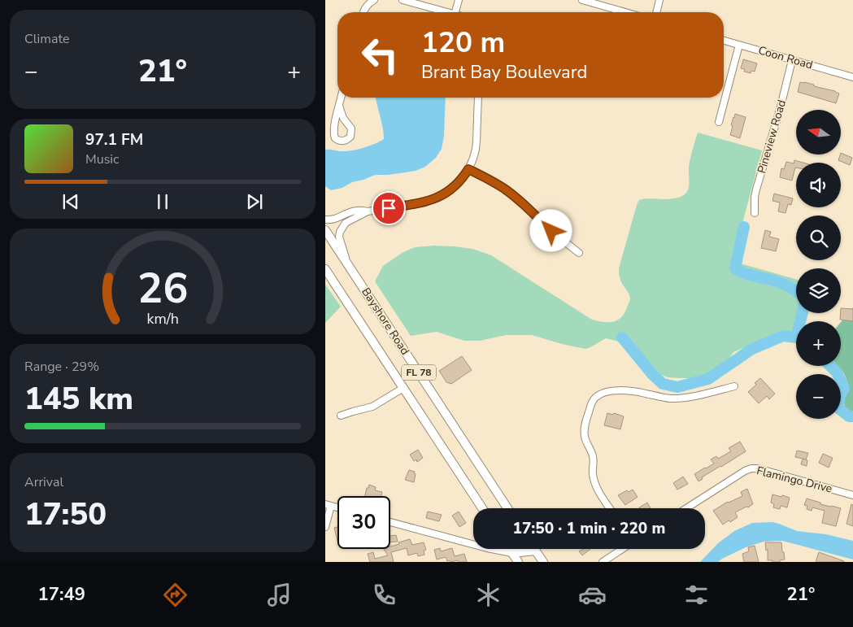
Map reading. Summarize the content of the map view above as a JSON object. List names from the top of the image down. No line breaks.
{"streets":{"main road":["Bayshore Road","FL 78"],"street":["Coon Road","Pineview Road","Flamingo Drive"]},"crossings":[["Coon Road","Pineview Road"]],"north":"left","page":{"tile":["Climate",["Range · 29%","145 km"],["Arrival","17:50"]],"turn":["120 m","Brant Bay Boulevard"],"heat":["−","21°","+"],"map_buttons":["+","−"],"song":["97.1 FM","Music"],"limit":"30","trip":"17:50 · 1 min · 220 m","tabs":["17:49","21°"],"gauge":["26","km/h"]}}
